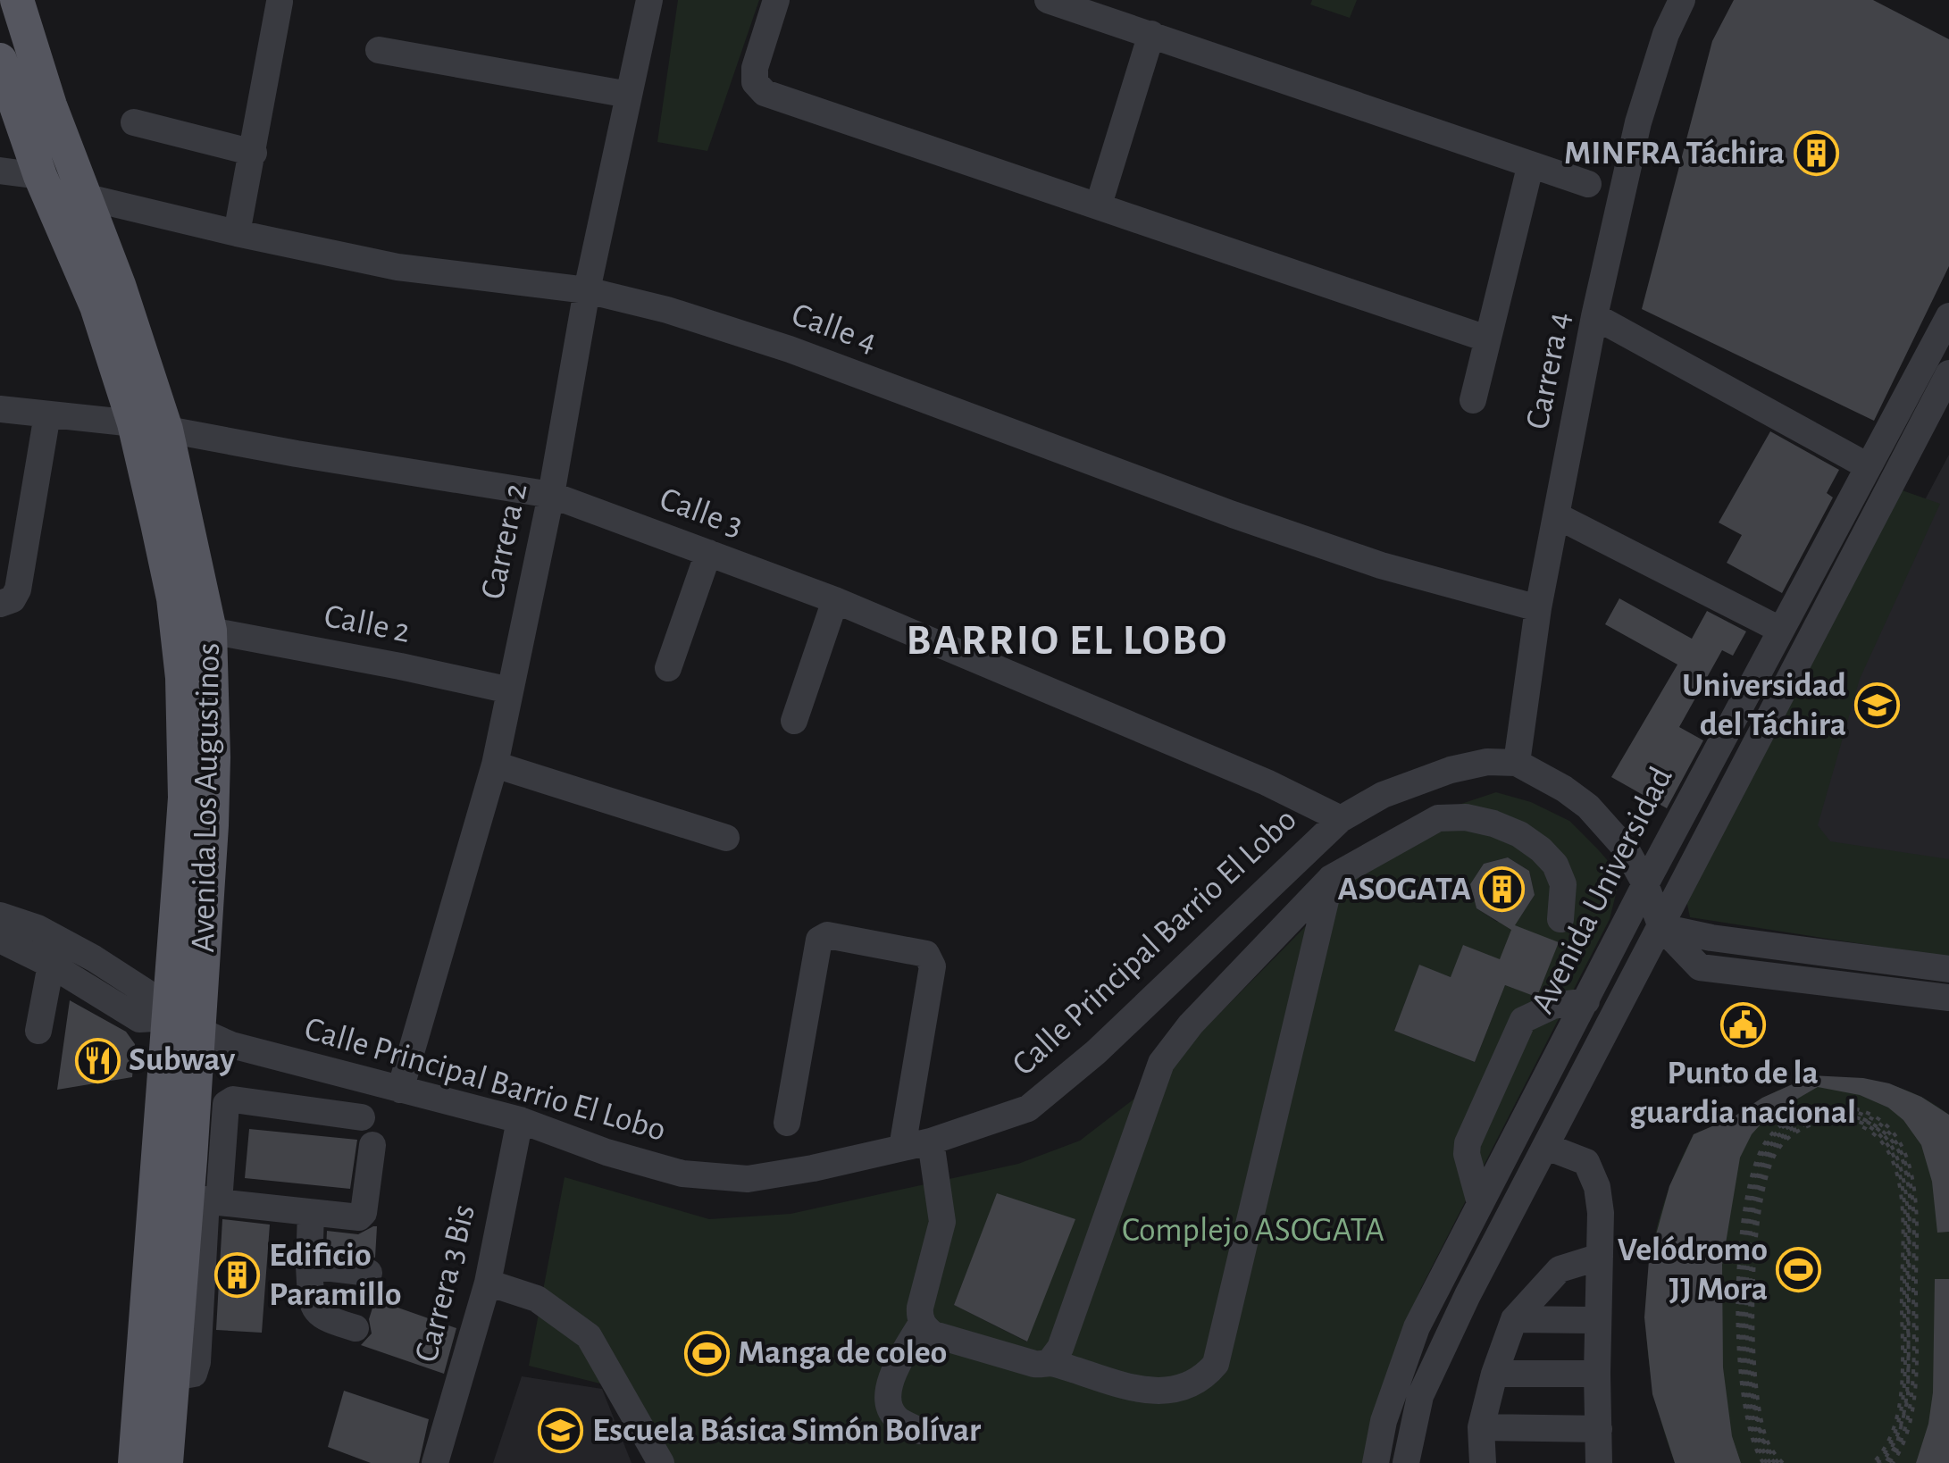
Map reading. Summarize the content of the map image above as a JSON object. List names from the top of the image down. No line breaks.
{"streets":{"main road":["Avenida Los Augustinos"],"street":["Calle 4","Carrera 4","Calle 3","Carrera 2","Calle 2","Avenida Universidad","Calle Principal Barrio El Lobo","Carrera 3 Bis"]},"crossings":[["Calle 4","Carrera 4"],["Calle 4","Carrera 2"],["Calle 4","Avenida Los Augustinos"],["Carrera 4","Calle Principal Barrio El Lobo"],["Calle 3","Carrera 2"],["Calle 3","Avenida Los Augustinos"],["Calle 3","Calle Principal Barrio El Lobo"],["Carrera 2","Calle 2"],["Carrera 2","Calle Principal Barrio El Lobo"],["Calle 2","Avenida Los Augustinos"],["Avenida Los Augustinos","Calle Principal Barrio El Lobo"],["Calle Principal Barrio El Lobo","Carrera 3 Bis"]],"districts":["BARRIO EL LOBO"],"parks":["Complejo ASOGATA"],"places":{"building":["MINFRA Táchira","ASOGATA","Edificio Paramillo"],"school or university":["Universidad del Táchira","Escuela Básica Simón Bolívar"],"public building":["Punto de la guardia nacional"],"restaurant":["Subway"],"sports":["Velódromo JJ Mora","Manga de coleo"]}}
